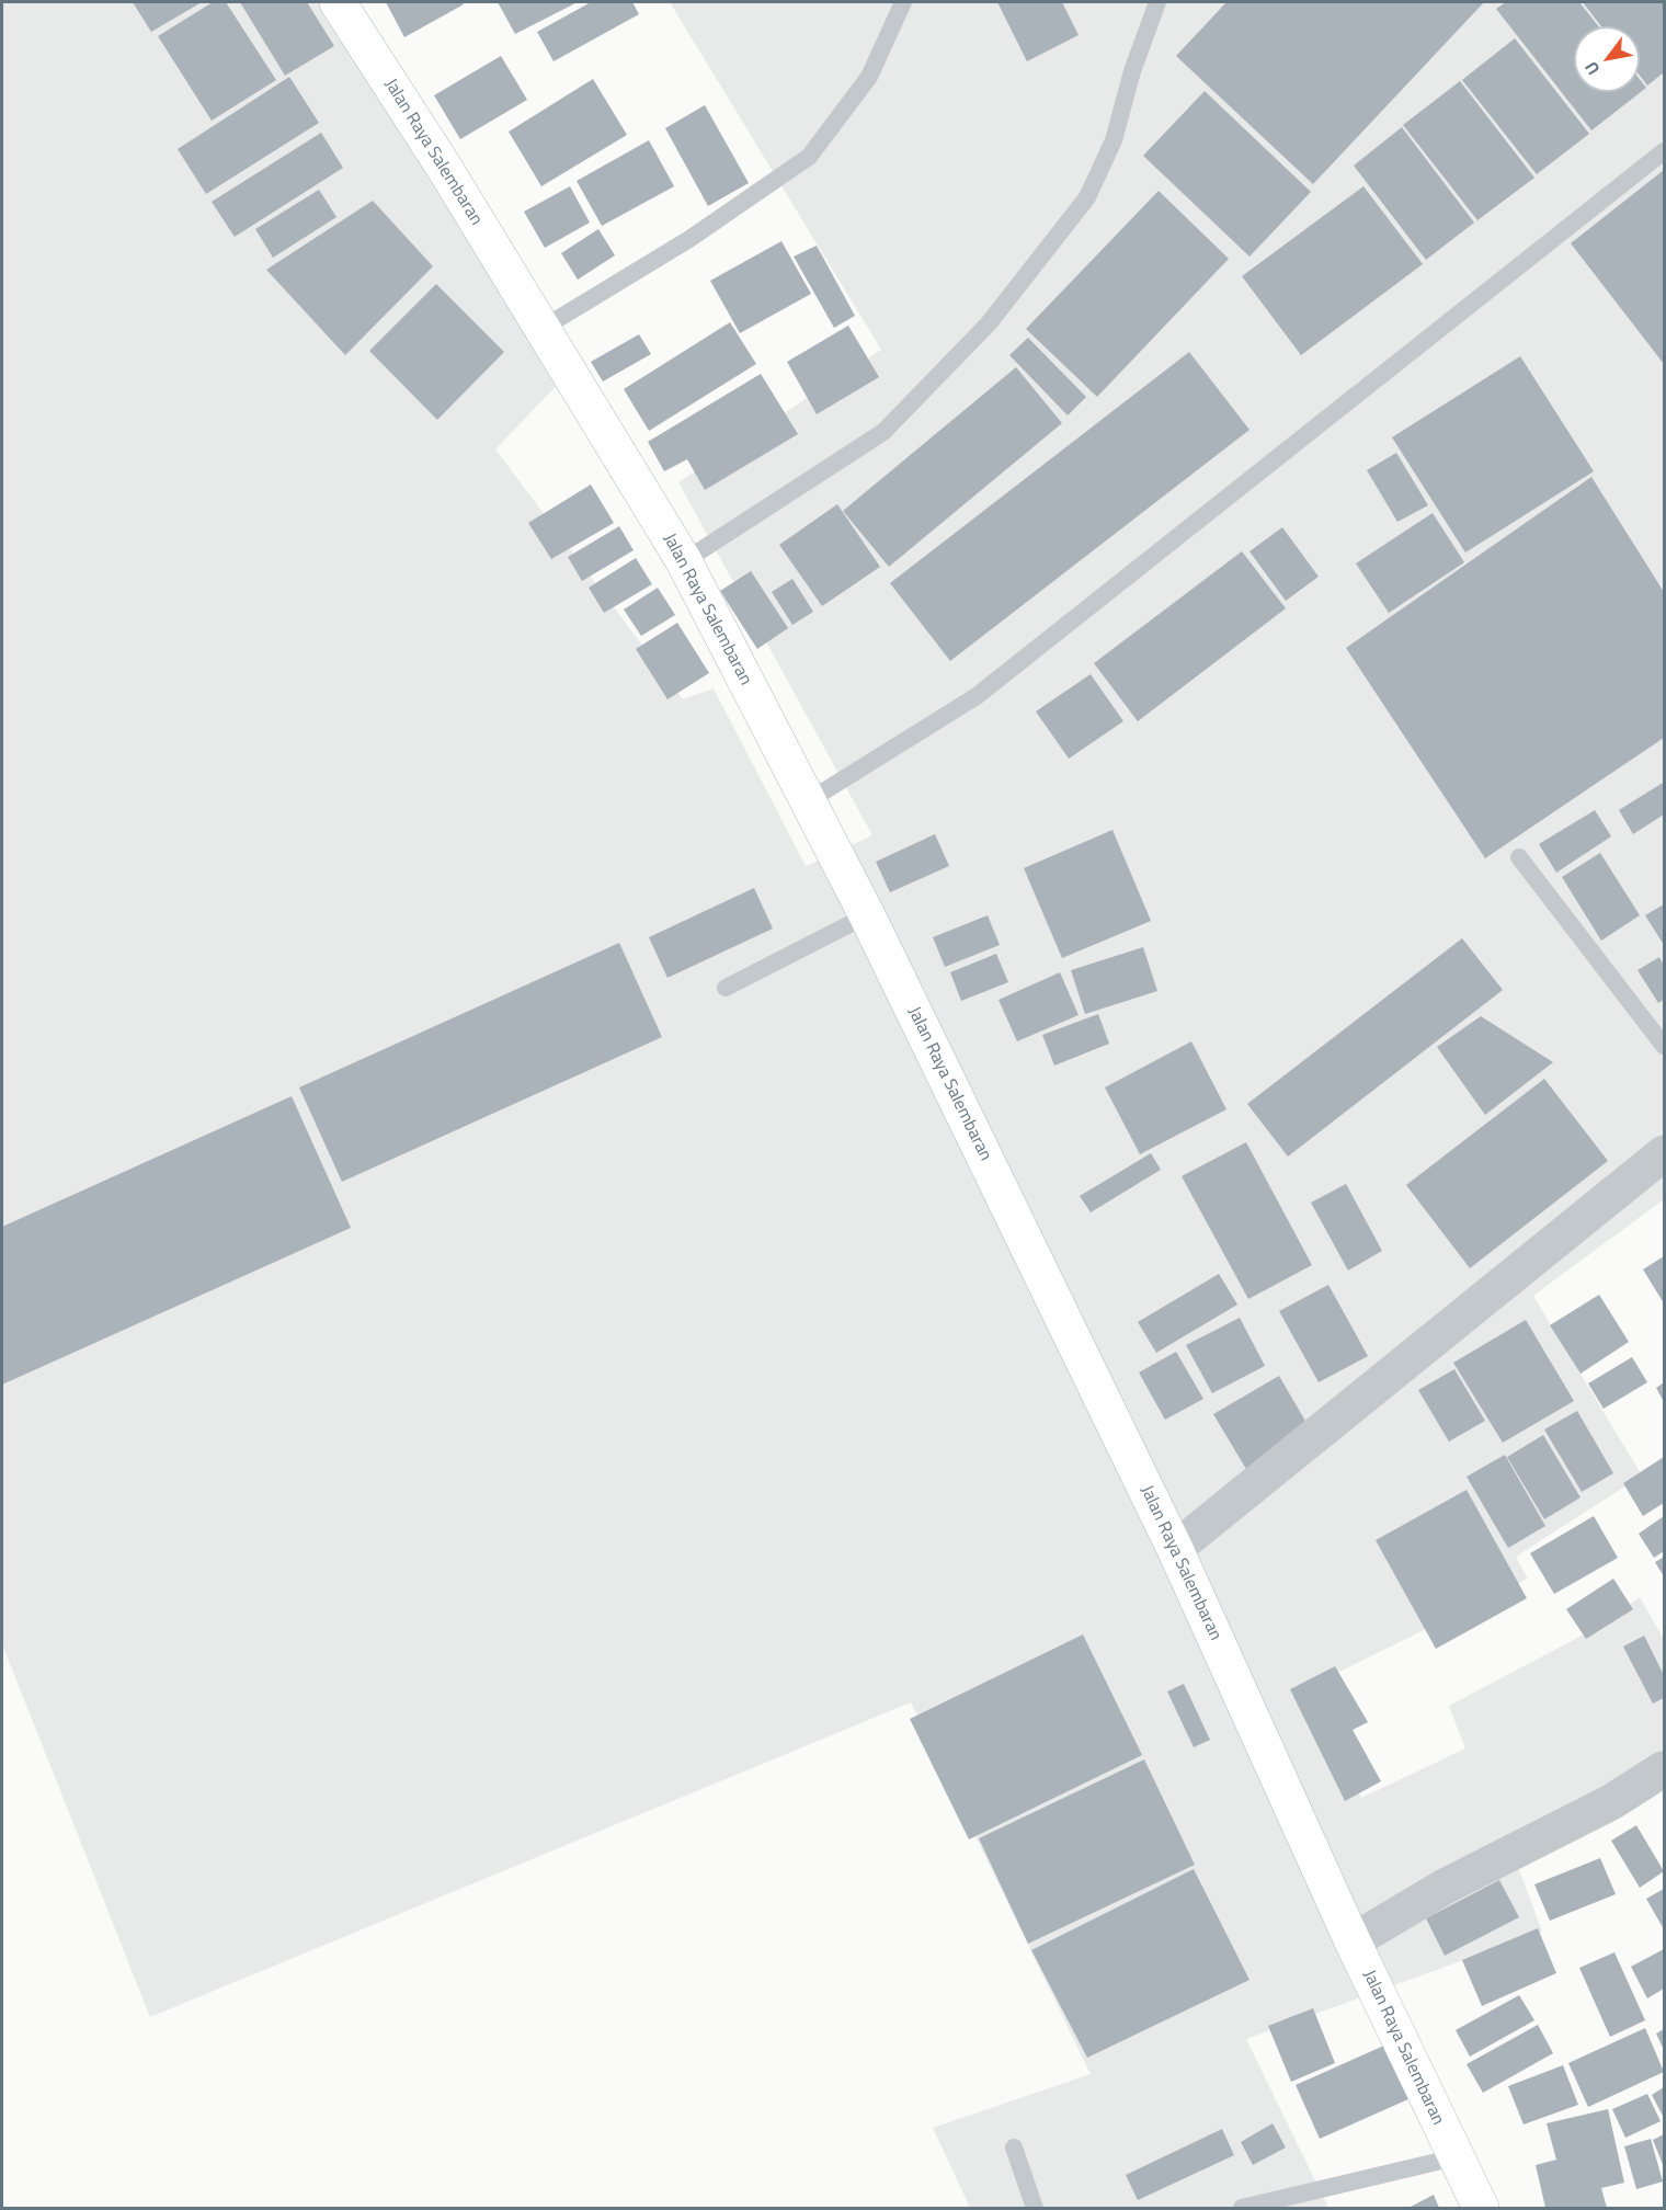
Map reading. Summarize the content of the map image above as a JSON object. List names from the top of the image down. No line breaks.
{"streets":{"main road":["Jalan Raya Salembaran"]},"north":"bottom left"}
